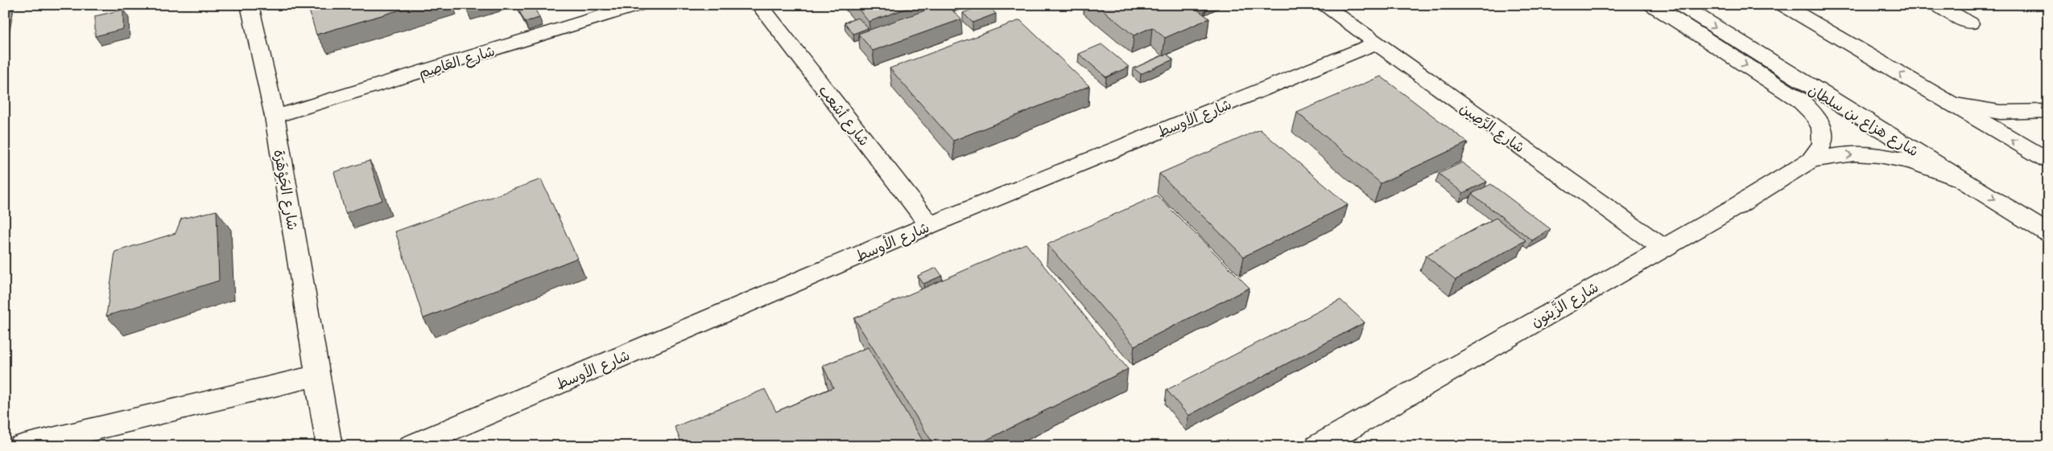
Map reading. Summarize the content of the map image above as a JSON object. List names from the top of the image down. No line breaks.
{"streets":{"street":["شارع العَاصِم","شارع أشعب","شارع الأوسط","شارع هزاع بن سلطان","شارع الرَّصِين","شارع الجَوْهَرَة","شارع الزَّيتون"]},"crossings":[["شارع العَاصِم","شارع الجَوْهَرَة"],["شارع أشعب","شارع الأوسط"],["شارع الأوسط","شارع الرَّصِين"],["شارع هزاع بن سلطان","شارع الزَّيتون"],["شارع الرَّصِين","شارع الزَّيتون"]]}
